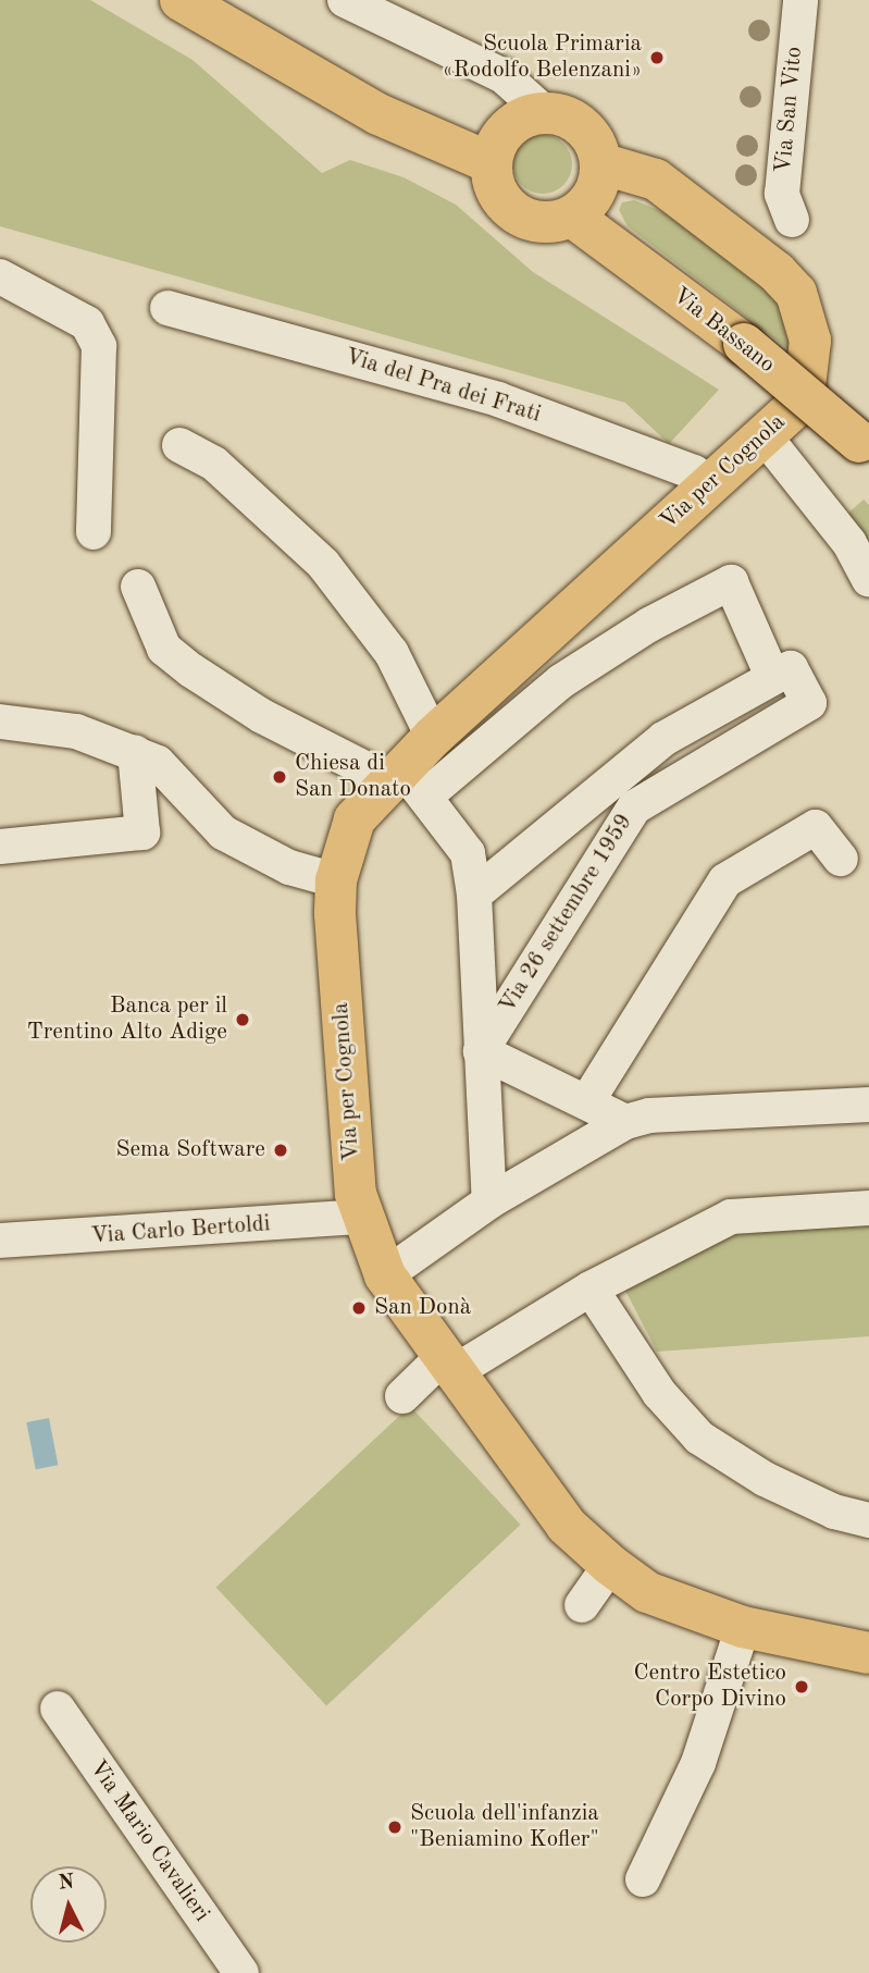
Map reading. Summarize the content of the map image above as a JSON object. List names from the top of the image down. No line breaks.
{"streets":{"main road":["Via Bassano","Via per Cognola"],"street":["Via San Vito","Via del Pra dei Frati","Via 26 settembre 1959","Via Carlo Bertoldi","Via Mario Cavalieri"]},"crossings":[["Via Bassano","Via per Cognola"],["Via del Pra dei Frati","Via per Cognola"],["Via per Cognola","Via 26 settembre 1959"],["Via per Cognola","Via Carlo Bertoldi"]],"places":["Scuola Primaria «Rodolfo Belenzani»","Chiesa di San Donato","Banca per il Trentino Alto Adige","Sema Software","San Donà","Centro Estetico Corpo Divino","Scuola dell'infanzia \"Beniamino Kofler\""],"north":"top"}
